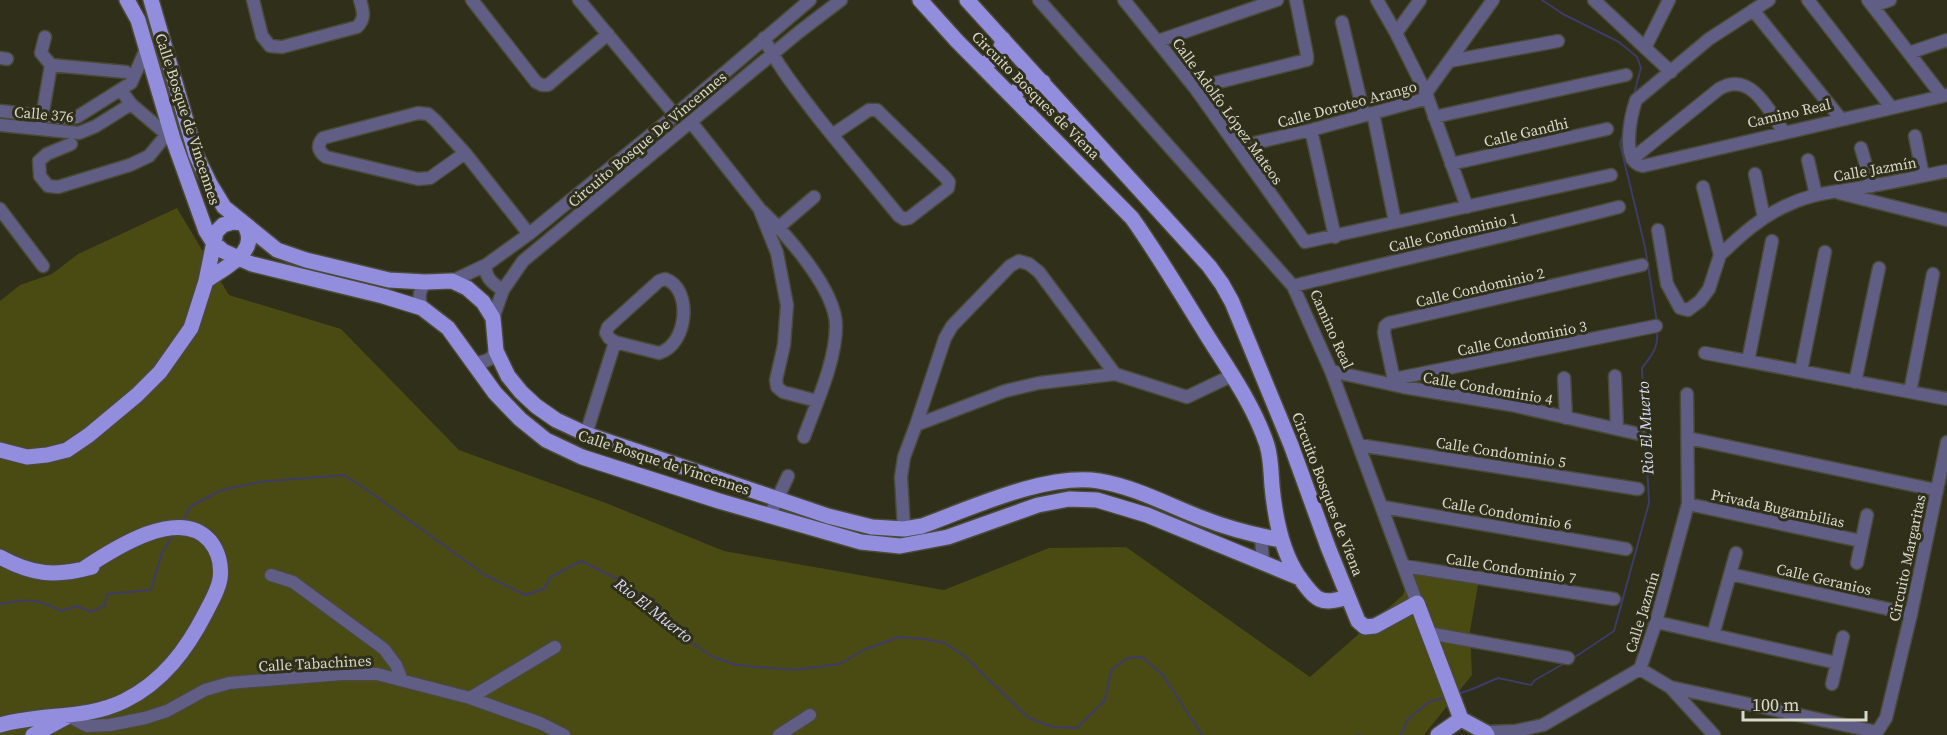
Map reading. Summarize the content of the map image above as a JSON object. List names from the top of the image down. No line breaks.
{"streets":{"main road":["Circuito Bosques de Viena","Camino Real","Calle Bosque de Vincennes"],"street":["Calle Doroteo Arango","Calle Adolfo López Mateos","Calle 376","Calle Gandhi","Circuito Bosque De Vincennes","Calle Jazmín","Calle Condominio 1","Calle Condominio 2","Calle Condominio 3","Calle Condominio 4","Calle Condominio 5","Privada Bugambilias","Calle Condominio 6","Circuito Margaritas","Calle Condominio 7","Calle Geranios","Calle Tabachines"]},"crossings":[["Circuito Bosques de Viena","Calle Bosque de Vincennes"],["Calle Doroteo Arango","Calle Adolfo López Mateos"],["Camino Real","Calle Condominio 1"],["Camino Real","Calle Condominio 4"],["Camino Real","Calle Condominio 5"],["Camino Real","Calle Condominio 6"],["Camino Real","Calle Condominio 7"],["Calle 376","Calle Bosque de Vincennes"],["Calle Bosque de Vincennes","Circuito Bosque De Vincennes"],["Calle Jazmín","Privada Bugambilias"],["Calle Jazmín","Circuito Margaritas"],["Calle Condominio 2","Calle Condominio 3"],["Calle Condominio 2","Calle Condominio 4"],["Calle Condominio 3","Calle Condominio 4"],["Circuito Margaritas","Calle Geranios"]],"water":["Rio El Muerto"],"scale_bar":"100 m"}
